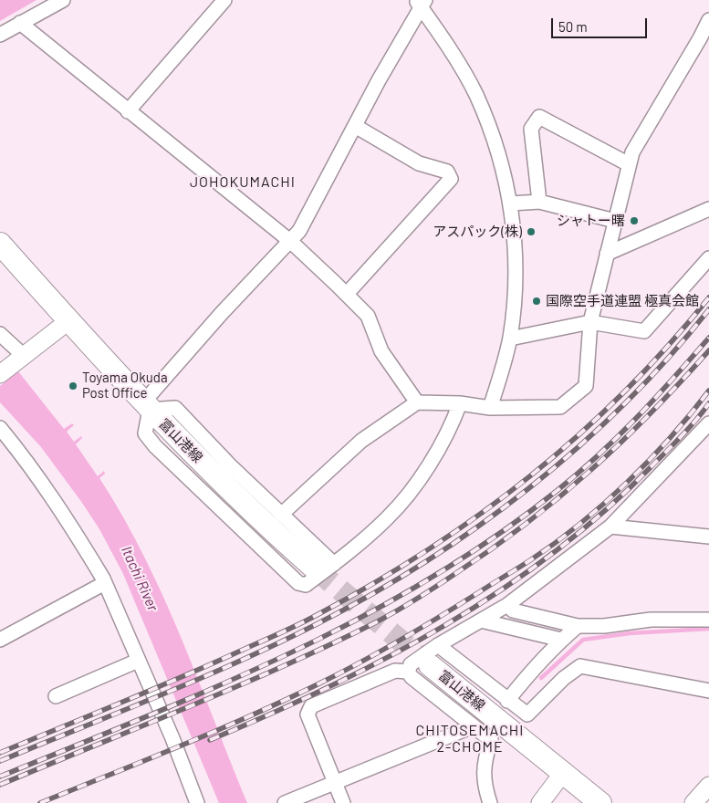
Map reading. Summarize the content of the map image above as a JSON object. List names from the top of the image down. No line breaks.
{"streets":{"main road":["富山港線"]},"districts":["JOHOKUMACHI","CHITOSEMACHI 2-CHOME"],"water":["Itachi River"],"places":["シャトー曙","アスパック(株)","国際空手道連盟 極真会館","Toyama Okuda Post Office"],"scale_bar":"50 m"}
